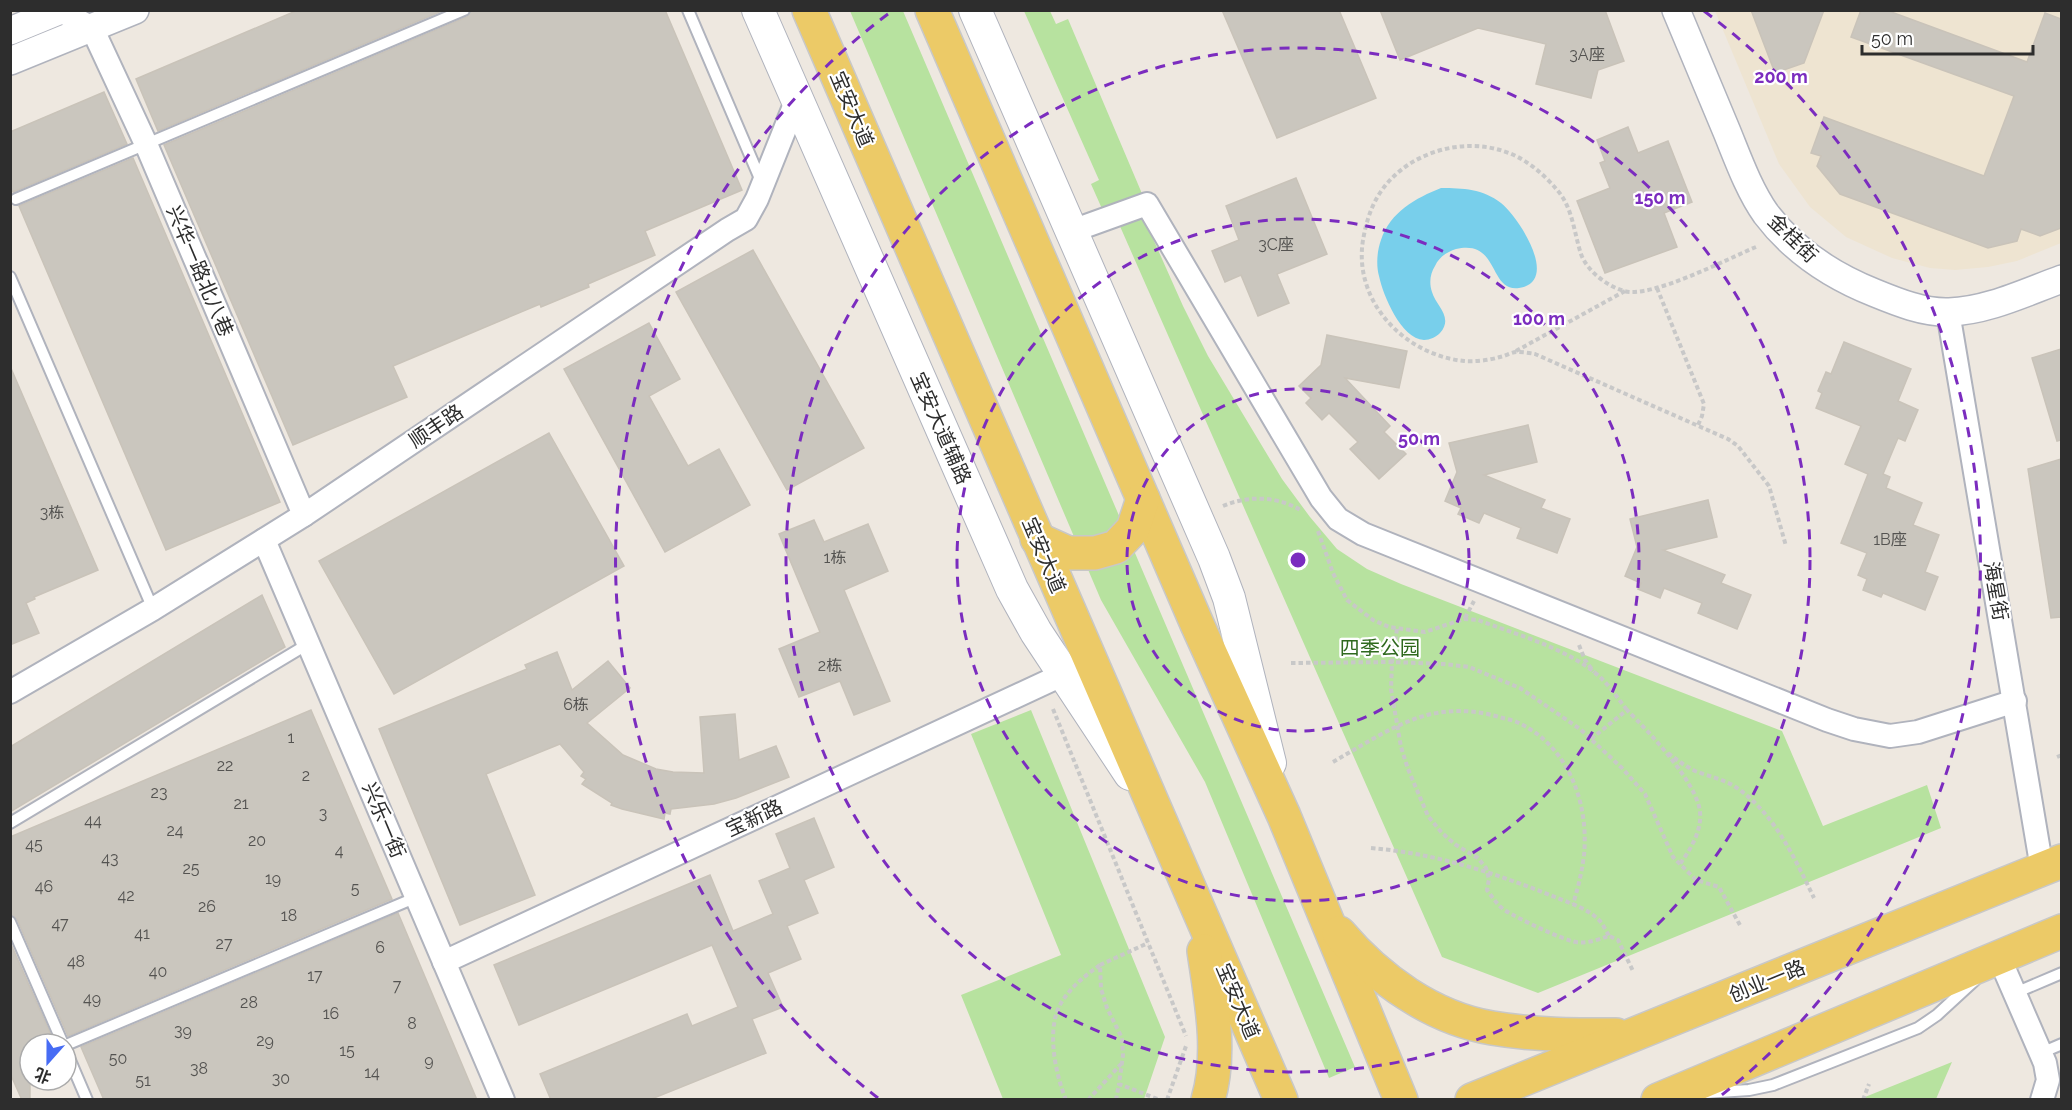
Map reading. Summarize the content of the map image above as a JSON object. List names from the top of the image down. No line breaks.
{"streets":{"main road":["宝安大道","宝安大道辅路","创业一路"],"street":["金桂街","兴华一路北八巷","顺丰路","海星街","宝新路","兴乐一街"]},"crossings":[["宝安大道","宝安大道辅路"],["金桂街","海星街"],["兴华一路北八巷","顺丰路"],["顺丰路","宝安大道辅路"],["顺丰路","兴乐一街"],["宝安大道辅路","宝新路"],["海星街","创业一路"],["宝新路","兴乐一街"]],"parks":["四季公园"],"house_numbers":["3A座","3C座","3栋","1B座","1栋","2栋","6栋","1","22","2","23","21","3","44","24","20","45","4","43","25","19","46","5","42","26","18","47","41","27","6","48","40","17","7","49","28","16","8","39","29","15","50","9","38","14","30","51"],"scale_bar":"50 m","north":"bottom","rings":["200 m","150 m","100 m","50 m"]}
